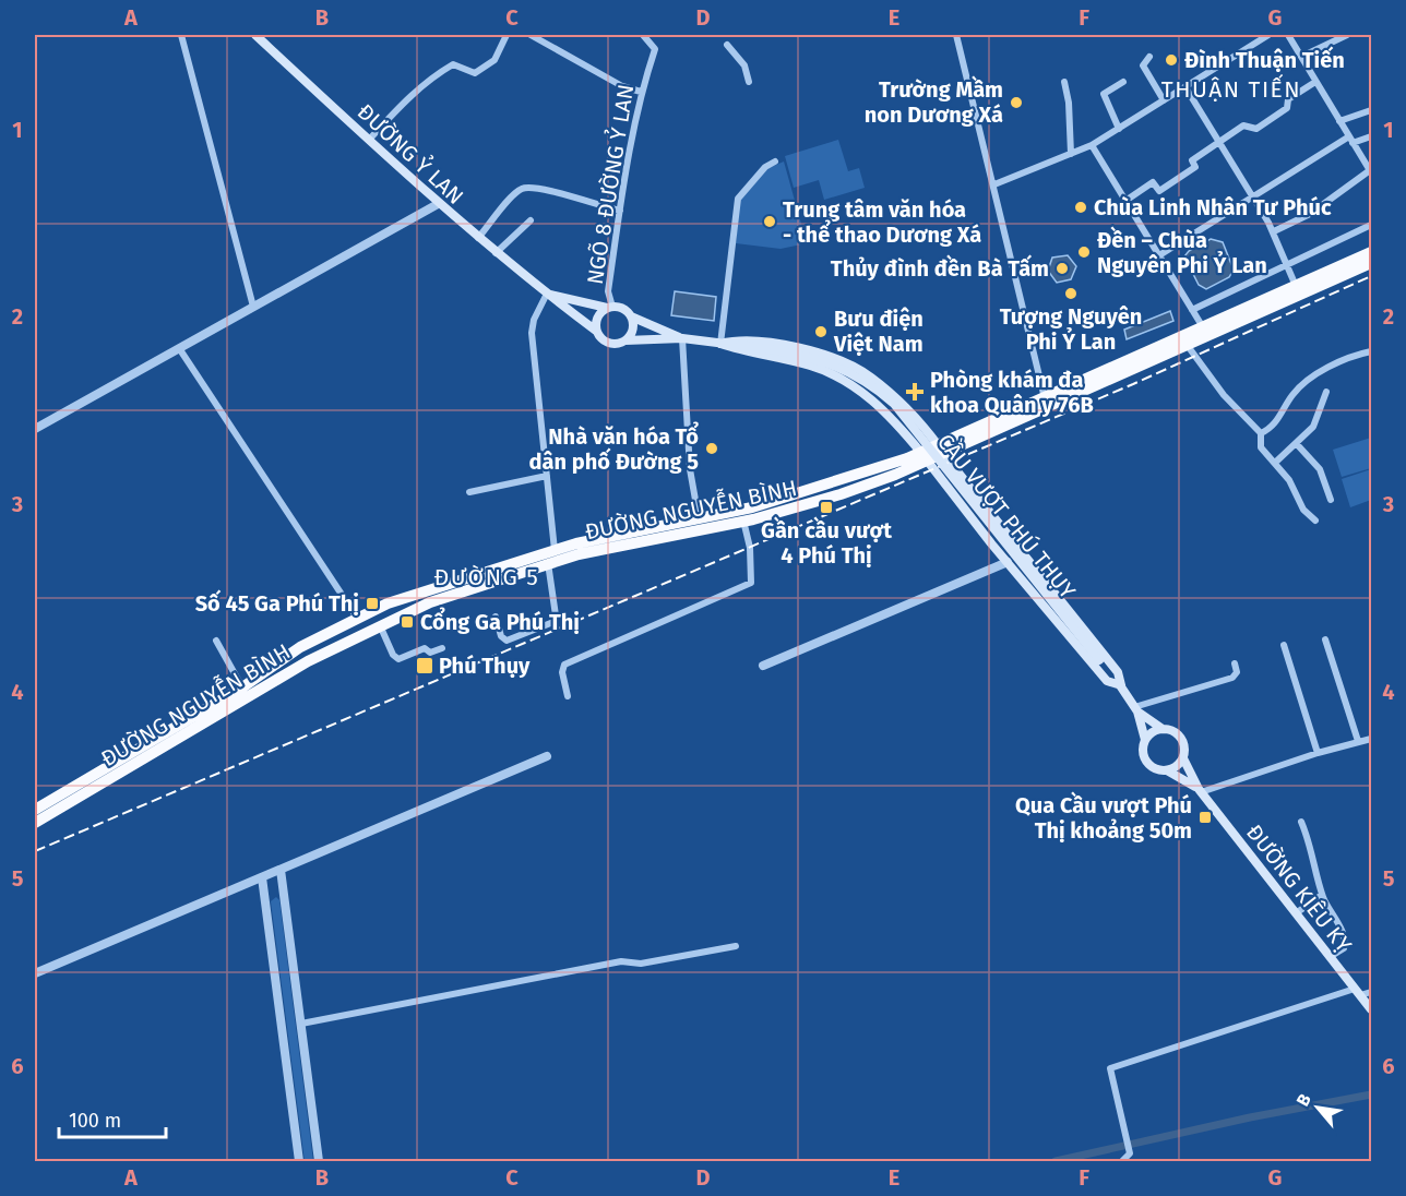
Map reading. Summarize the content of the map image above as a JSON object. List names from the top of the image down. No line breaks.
{"streets":{"highway":["ĐƯỜNG NGUYỄN BÌNH"],"main road":["ĐƯỜNG Ỷ LAN","CẦU VƯỢT PHÚ THỤY","ĐƯỜNG KIÊU KỴ"],"street":["NGÕ 8 ĐƯỜNG Ỷ LAN"]},"crossings":[["ĐƯỜNG Ỷ LAN","NGÕ 8 ĐƯỜNG Ỷ LAN"]],"districts":["THUẬN TIẾN","ĐƯỜNG 5"],"places":{"other":["Đình Thuận Tiến","Trường Mầm non Dương Xá","Chùa Linh Nhân Tư Phúc","Trung tâm văn hóa - thể thao Dương Xá","Đền – Chùa Nguyên Phi Ỷ Lan","Thủy đình đền Bà Tấm","Tượng Nguyên Phi Ỷ Lan","Bưu điện Việt Nam","Nhà văn hóa Tổ dân phố Đường 5"],"health":["Phòng khám đa khoa Quân y 76B"],"transit":["Gần cầu vượt 4 Phú Thị","Số 45 Ga Phú Thị","Cổng Ga Phú Thị","Phú Thụy","Qua Cầu vượt Phú Thị khoảng 50m"]},"scale_bar":"100 m","north":"top left","grid":{"columns":["A","B","C","D","E","F","G"],"rows":["1","2","3","4","5","6"]}}
